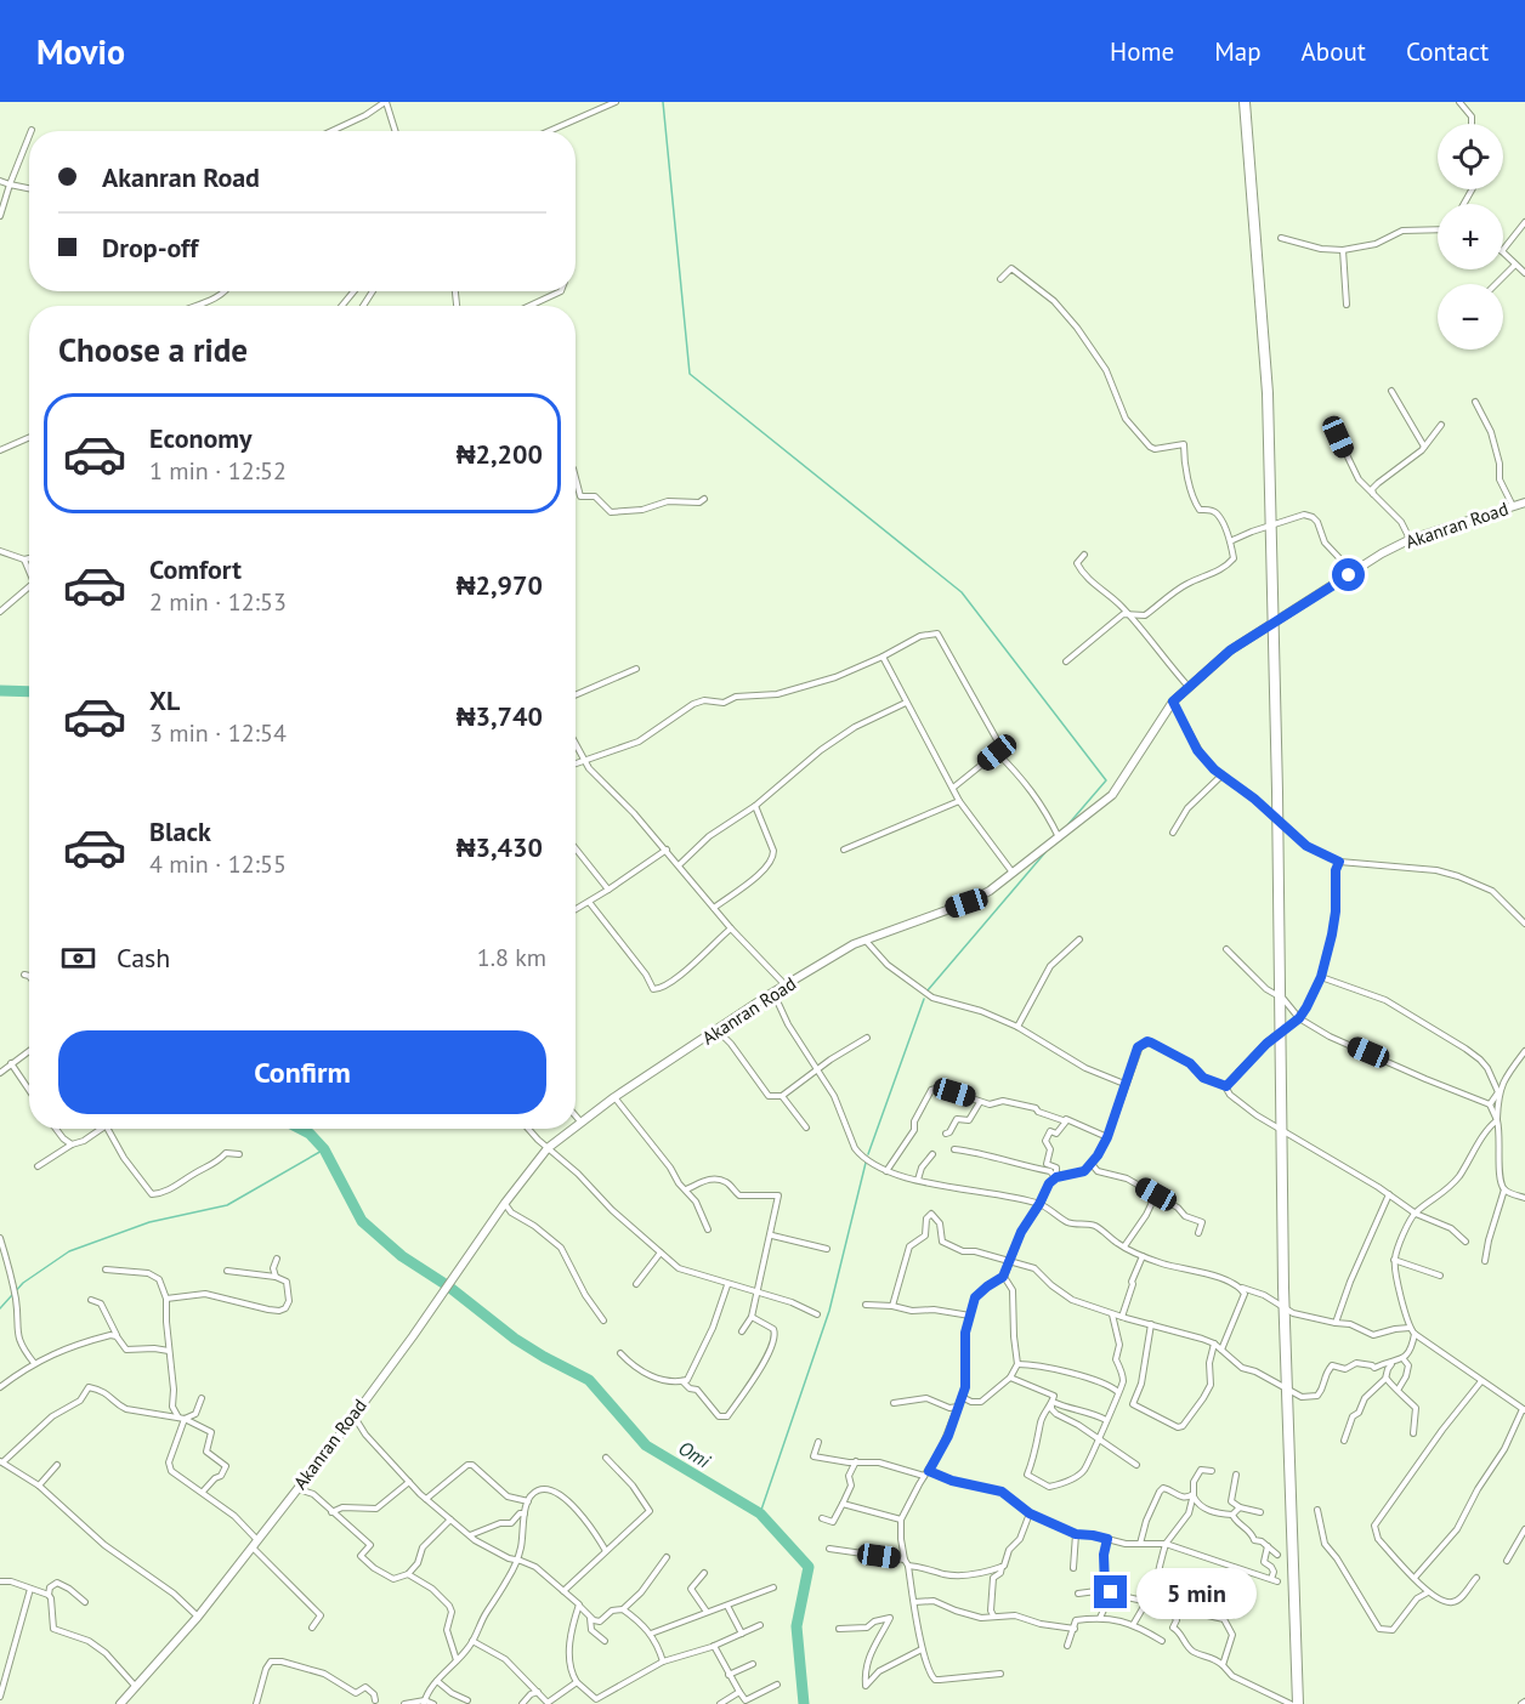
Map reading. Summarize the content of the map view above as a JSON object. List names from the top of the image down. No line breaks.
{"streets":{"main road":["Akanran Road"]},"water":["Omi"],"page":{"header":"Movio","nav":["Home","Map","About","Contact"],"map_buttons":["+","−"],"banner":["Akanran Road","Drop-off"],"heading":"Choose a ride","list":[{"name":"Economy","note":"1 min · 12:52","value":"₦2,200"},{"name":"Comfort","note":"2 min · 12:53","value":"₦2,970"},{"name":"XL","note":"3 min · 12:54","value":"₦3,740"},{"name":"Black","note":"4 min · 12:55","value":"₦3,430"}],"pay":["Cash","1.8 km"],"buttons":"Confirm","bubble":"5 min"}}
